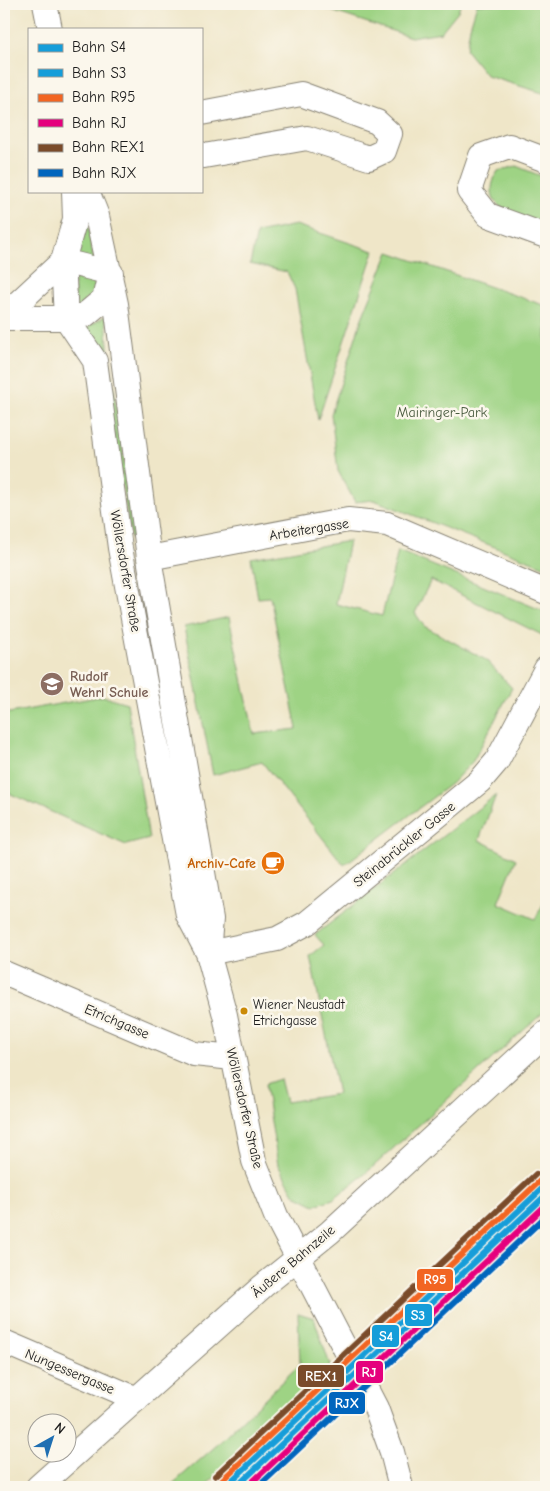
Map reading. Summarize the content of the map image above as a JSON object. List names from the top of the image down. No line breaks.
{"streets":{"street":["Arbeitergasse","Wöllersdorfer Straße","Steinabrückler Gasse","Etrichgasse","Äußere Bahnzeile","Nungessergasse"]},"crossings":[["Arbeitergasse","Wöllersdorfer Straße"],["Wöllersdorfer Straße","Steinabrückler Gasse"],["Wöllersdorfer Straße","Etrichgasse"],["Wöllersdorfer Straße","Äußere Bahnzeile"],["Äußere Bahnzeile","Nungessergasse"]],"parks":["Mairinger-Park"],"places":{"school or university":["Rudolf Wehrl Schule"],"cafe":["Archiv-Cafe"],"other":["Wiener Neustadt Etrichgasse"]},"lines":["rail line REX1","rail line R95","rail line S4","rail line S3","rail line RJ","rail line RJX"],"legend":["Bahn S4","Bahn S3","Bahn R95","Bahn RJ","Bahn REX1","Bahn RJX"],"north":"top right"}
